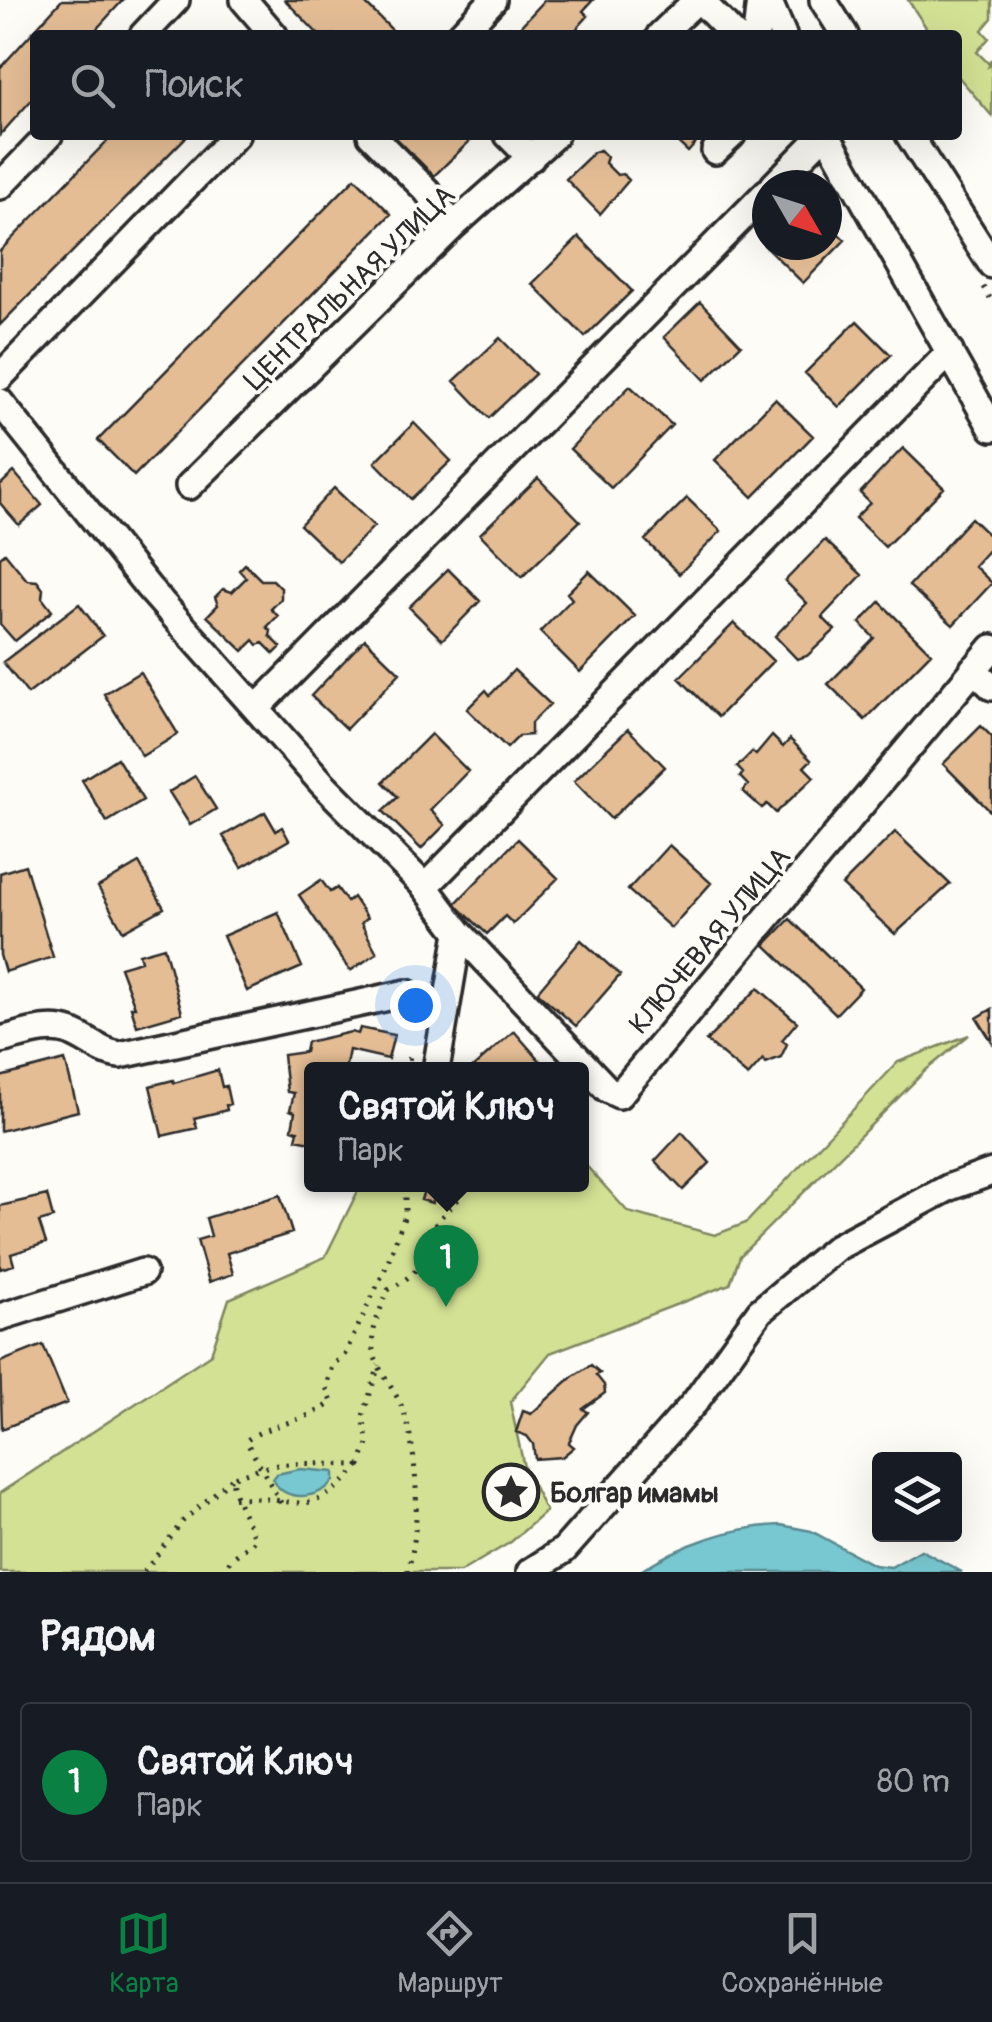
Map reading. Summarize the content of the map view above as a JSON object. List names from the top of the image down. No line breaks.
{"streets":{"street":["ЦЕНТРАЛЬНАЯ УЛИЦА","КЛЮЧЕВАЯ УЛИЦА"]},"places":{"place":["Болгар имамы"]},"north":"bottom right","page":{"search":"Поиск","popup":["Святой Ключ","Парк"],"pins":"1","heading":"Рядом","list":[{"mark":"1","name":"Святой Ключ","note":"Парк","value":"80 m"}],"nav":["Карта","Маршрут","Сохранённые"]}}
